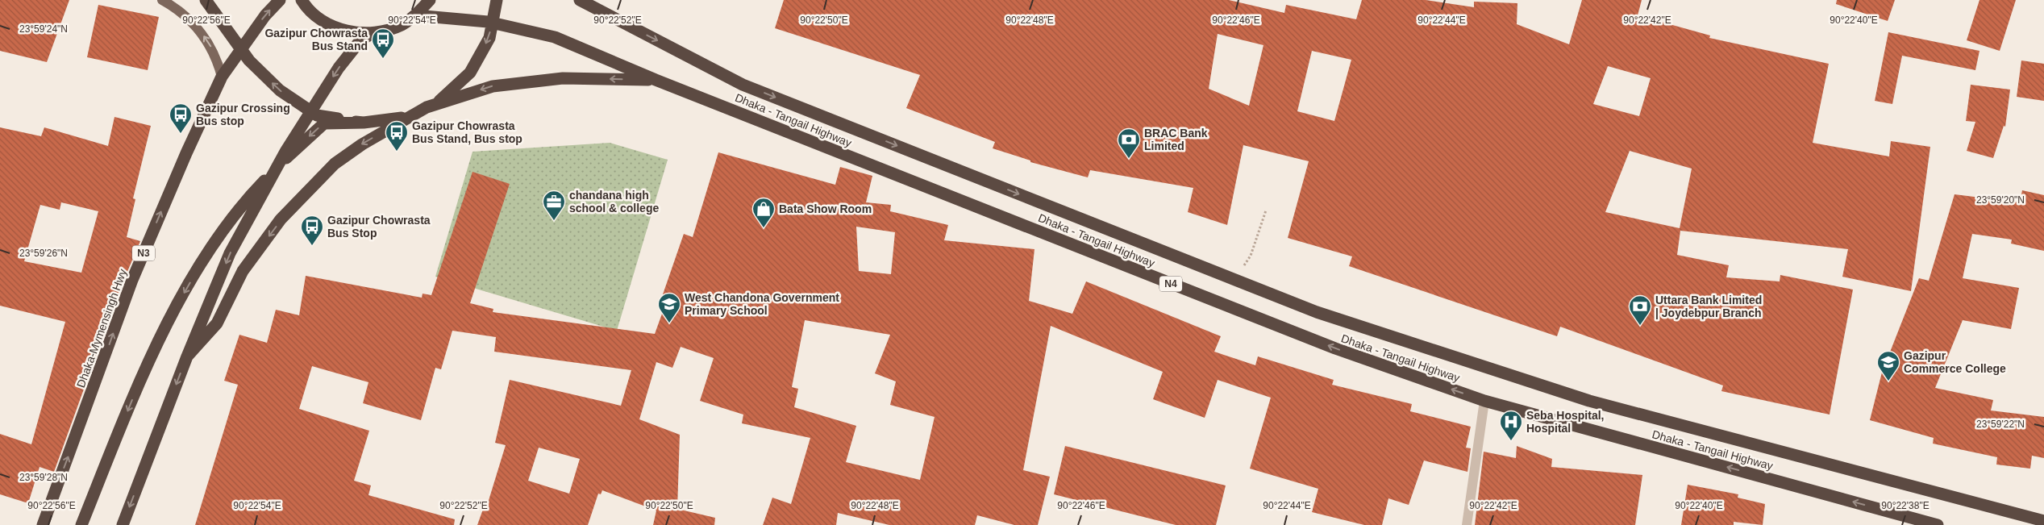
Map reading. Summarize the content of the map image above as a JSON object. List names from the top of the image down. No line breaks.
{"streets":{"highway":["Dhaka - Tangail Highway","N3","N4","Dhaka-Mymensingh Hwy"]},"places":{"bus stop":["Gazipur Chowrasta Bus Stand","Gazipur Crossing Bus stop","Gazipur Chowrasta Bus Stand, Bus stop","Gazipur Chowrasta Bus Stop"],"bank":["BRAC Bank Limited","Uttara Bank Limited | Joydebpur Branch"],"office":["chandana high school & college"],"shop":["Bata Show Room"],"school or university":["West Chandona Government Primary School","Gazipur Commerce College"],"hospital":["Seba Hospital, Hospital"]},"coordinates":["90°22'56\"E","90°22'54\"E","90°22'52\"E","90°22'50\"E","90°22'48\"E","90°22'46\"E","90°22'44\"E","90°22'42\"E","90°22'40\"E","23°59'24\"N","23°59'20\"N","23°59'26\"N","23°59'22\"N","23°59'28\"N","90°22'38\"E"]}
